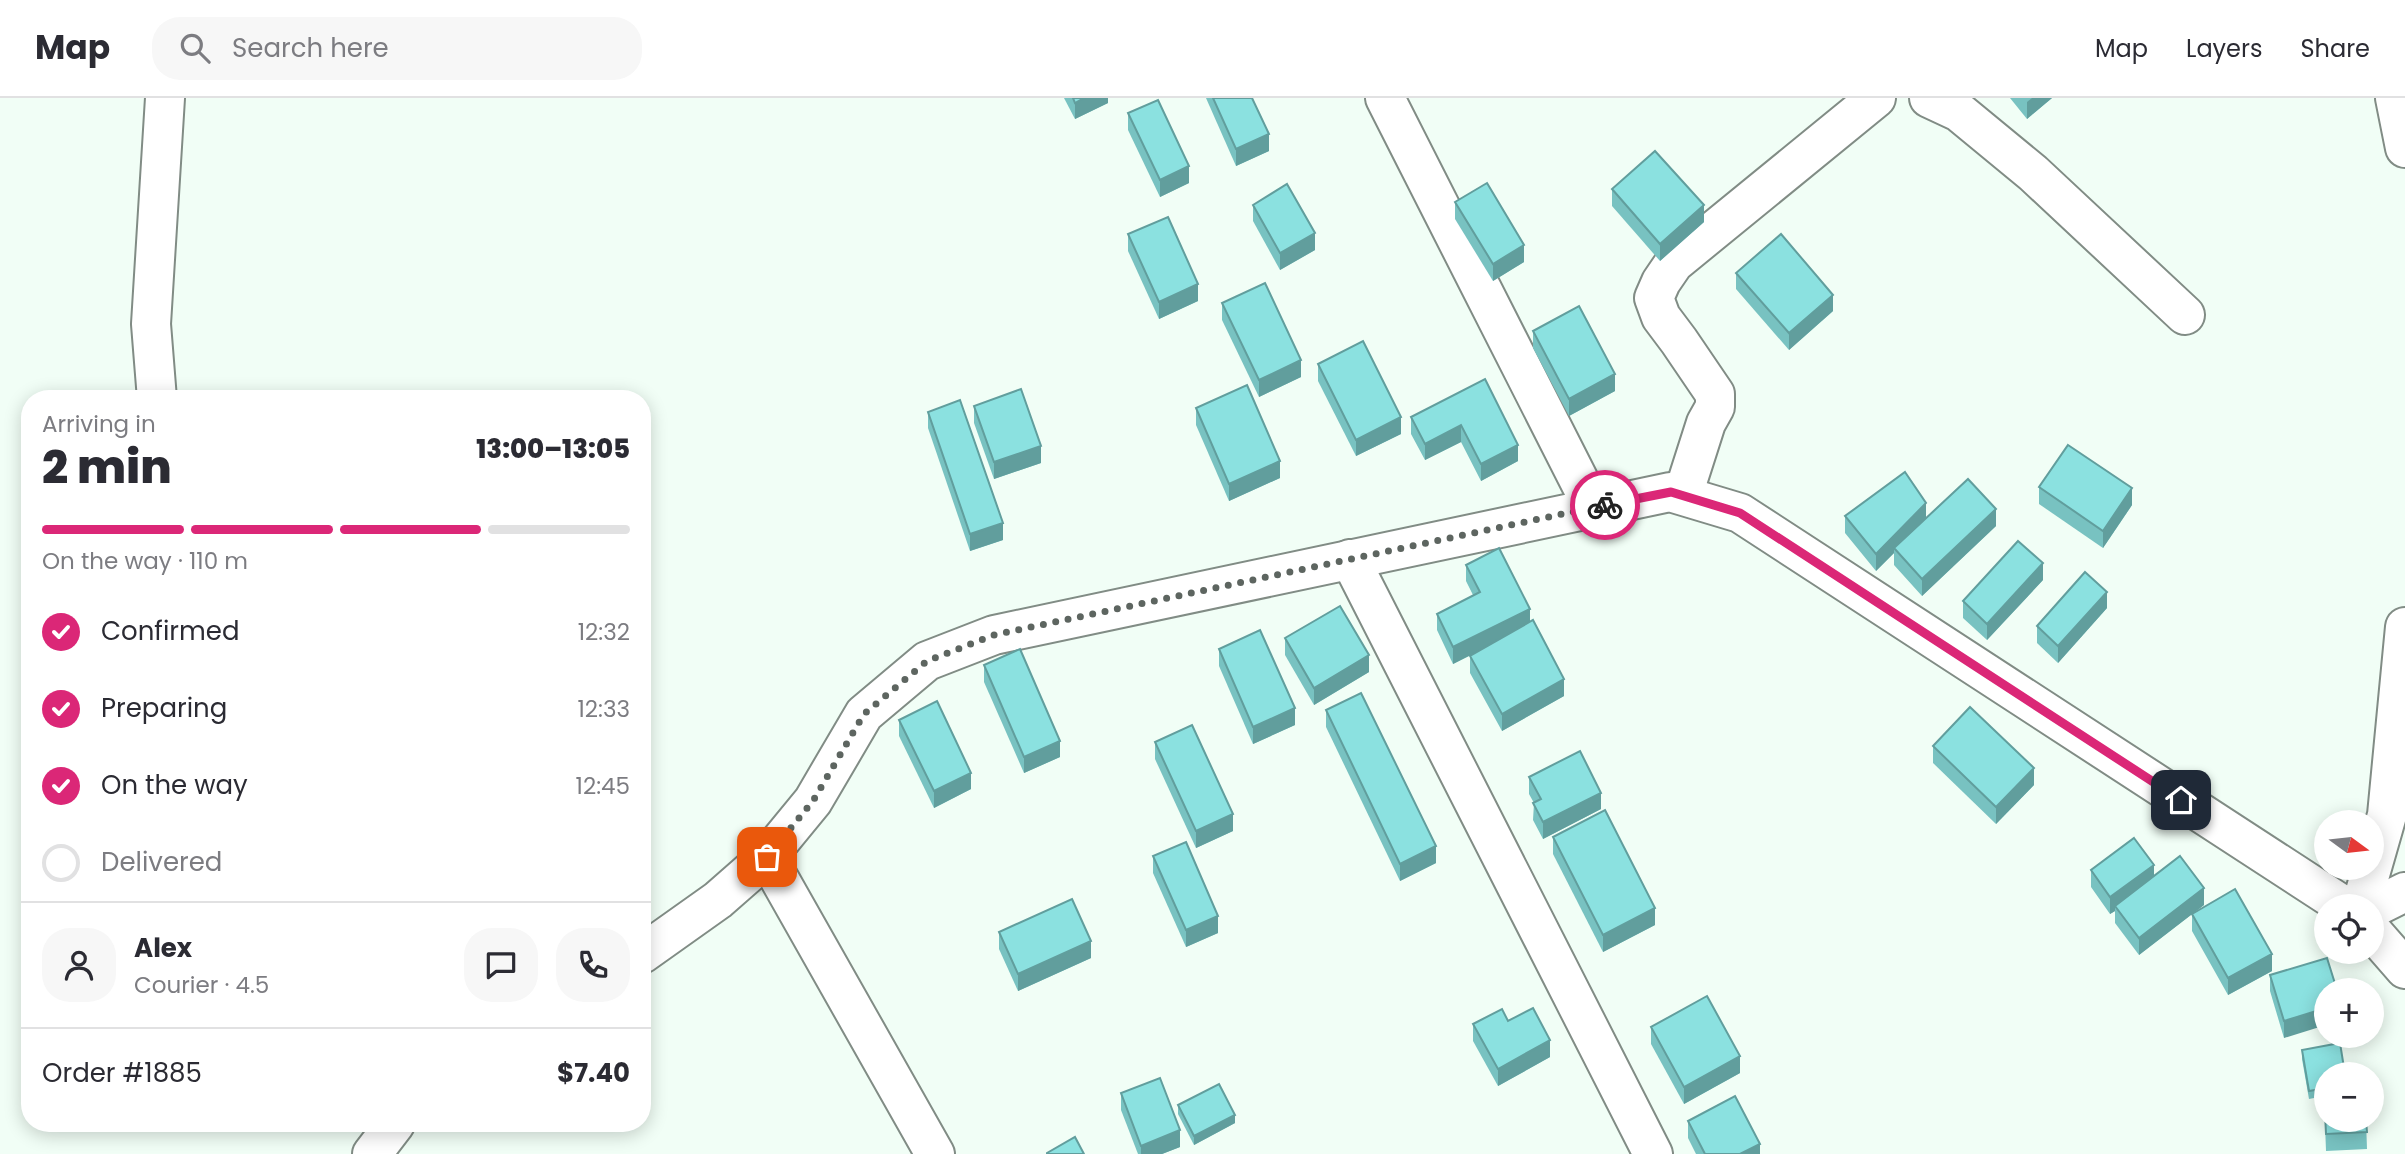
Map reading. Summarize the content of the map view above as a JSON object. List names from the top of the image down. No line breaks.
{"north":"right","page":{"header":"Map","search":"Search here","nav":["Map","Layers","Share"],"heading":["2 min","Arriving in","13:00–13:05"],"panel":["Alex","Courier · 4.5","Order #1885","$7.40"],"bar":"On the way · 110 m","list":[["Confirmed","12:32"],["Preparing","12:33"],["On the way","12:45"],"Delivered"],"map_buttons":["+","−"]}}
